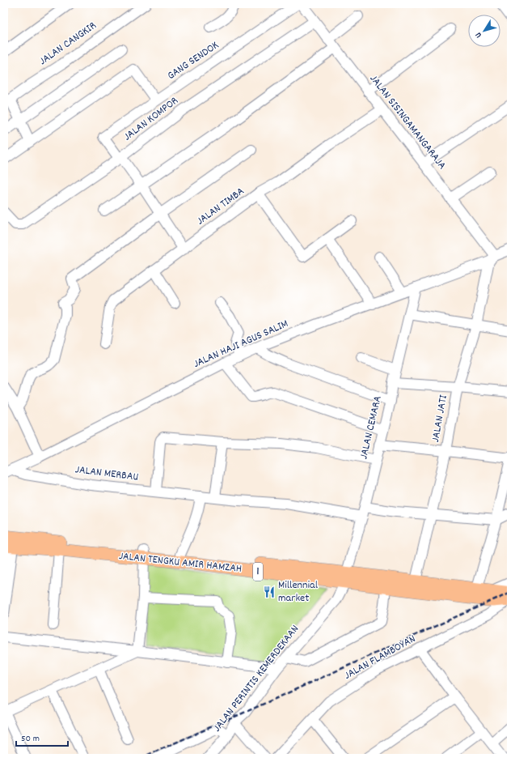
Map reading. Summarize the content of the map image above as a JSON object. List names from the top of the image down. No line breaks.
{"streets":{"main road":["JALAN TENGKU AMIR HAMZAH","1"],"street":["JALAN CANGKIR","GANG SENDOK","JALAN KOMPOR","JALAN SISINGAMANGARAJA","JALAN TIMBA","JALAN HAJI AGUS SALIM","JALAN JATI","JALAN CEMARA","JALAN MERBAU","JALAN FLAMBOYAN","JALAN PERINTIS KEMERDEKAAN"]},"crossings":[["GANG SENDOK","JALAN KOMPOR"],["JALAN KOMPOR","JALAN SISINGAMANGARAJA"],["JALAN SISINGAMANGARAJA","JALAN TIMBA"],["JALAN SISINGAMANGARAJA","JALAN HAJI AGUS SALIM"],["JALAN SISINGAMANGARAJA","JALAN JATI"],["JALAN HAJI AGUS SALIM","JALAN JATI"],["JALAN HAJI AGUS SALIM","JALAN CEMARA"],["JALAN HAJI AGUS SALIM","JALAN MERBAU"],["JALAN JATI","JALAN TENGKU AMIR HAMZAH"],["JALAN CEMARA","JALAN MERBAU"],["JALAN CEMARA","JALAN TENGKU AMIR HAMZAH"],["JALAN CEMARA","JALAN PERINTIS KEMERDEKAAN"],["JALAN TENGKU AMIR HAMZAH","JALAN FLAMBOYAN"],["JALAN TENGKU AMIR HAMZAH","JALAN PERINTIS KEMERDEKAAN"]],"places":{"restaurant":["Millennial market"]},"scale_bar":"50 m","north":"bottom left"}
